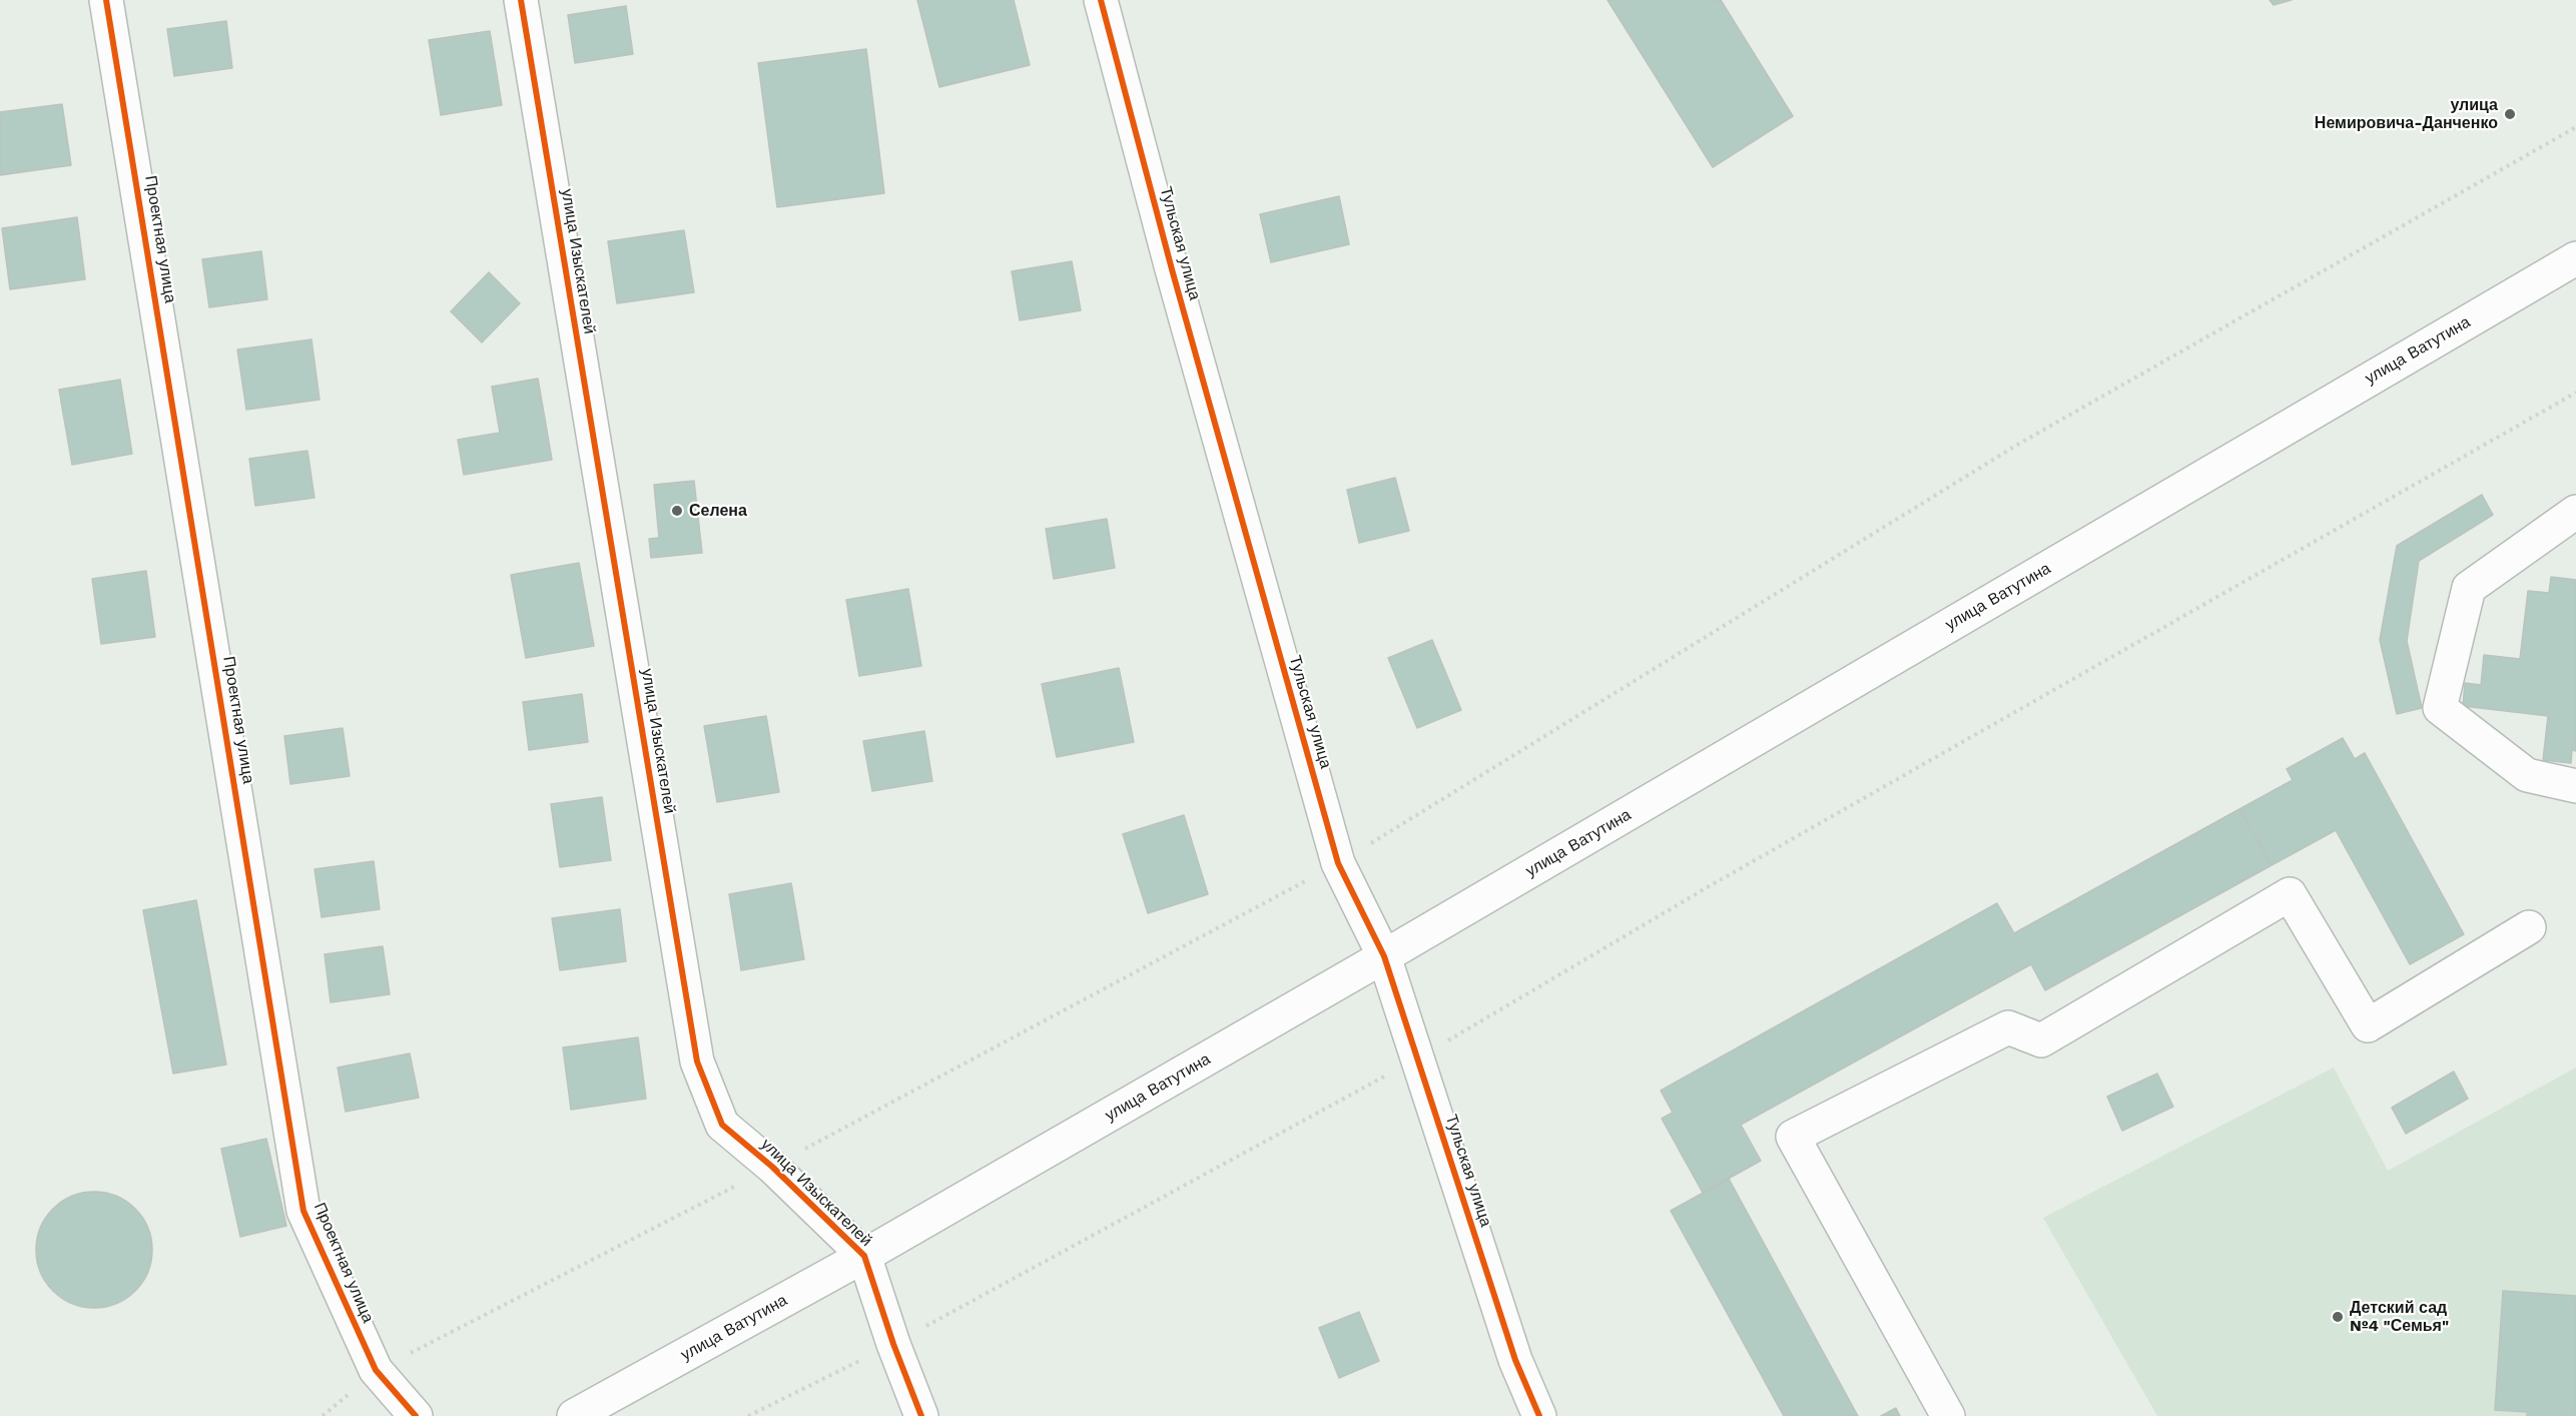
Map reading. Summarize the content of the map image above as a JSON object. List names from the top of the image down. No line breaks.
{"streets":{"street":["Проектная улица","Тульская улица","улица Изыскателей","улица Ватутина"]},"crossings":[["Тульская улица","улица Ватутина"],["улица Изыскателей","улица Ватутина"]],"places":["улица Немировича-Данченко","Селена","Детский сад №4 \"Семья\""]}
